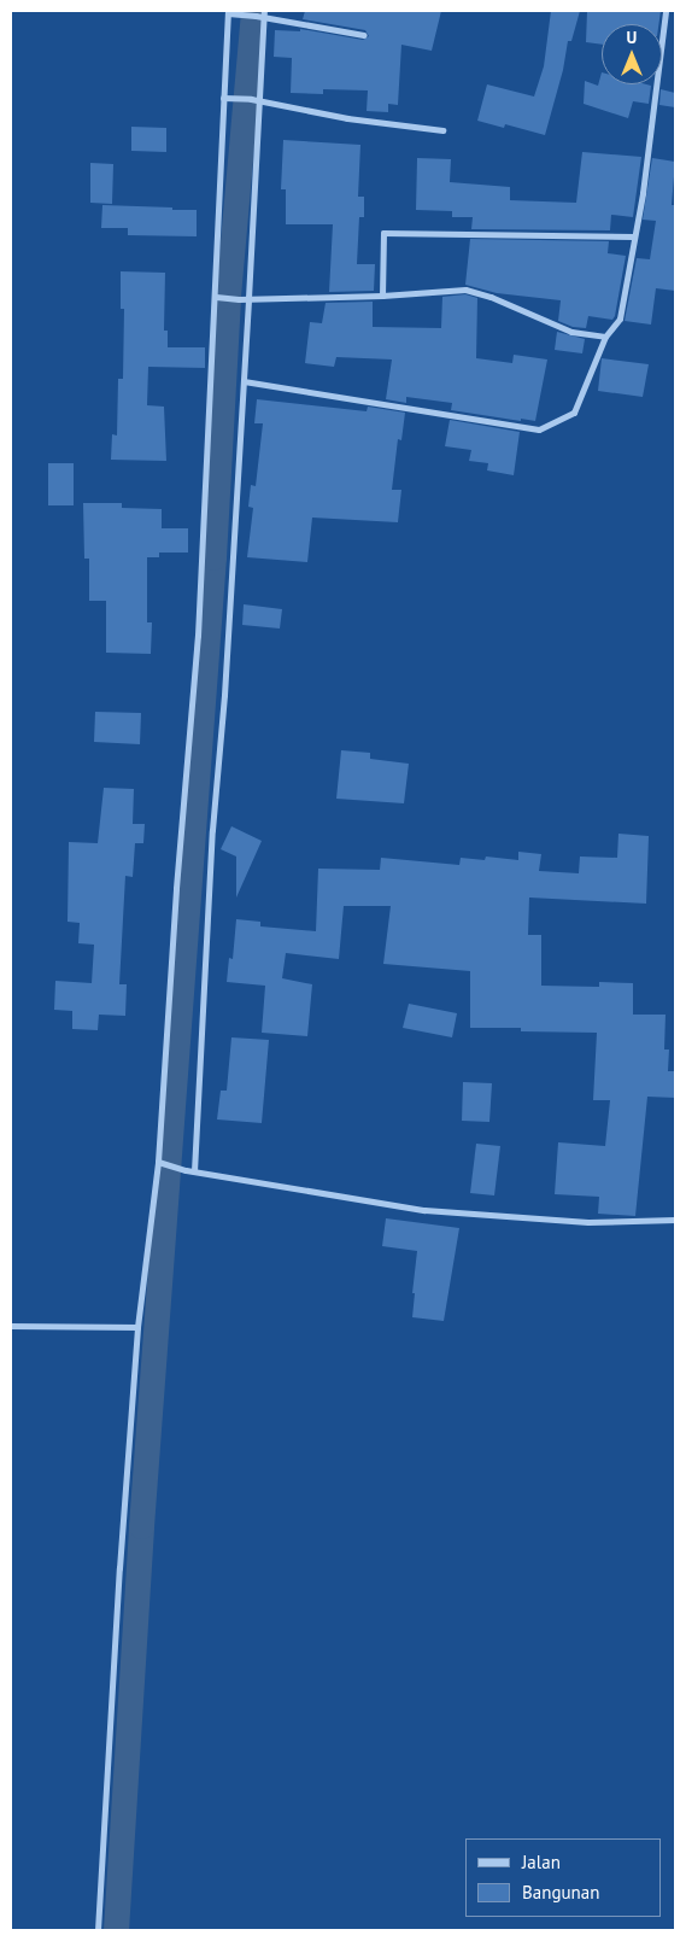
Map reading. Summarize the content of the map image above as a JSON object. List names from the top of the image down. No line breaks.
{"legend":["Jalan","Bangunan"],"north":"top"}
